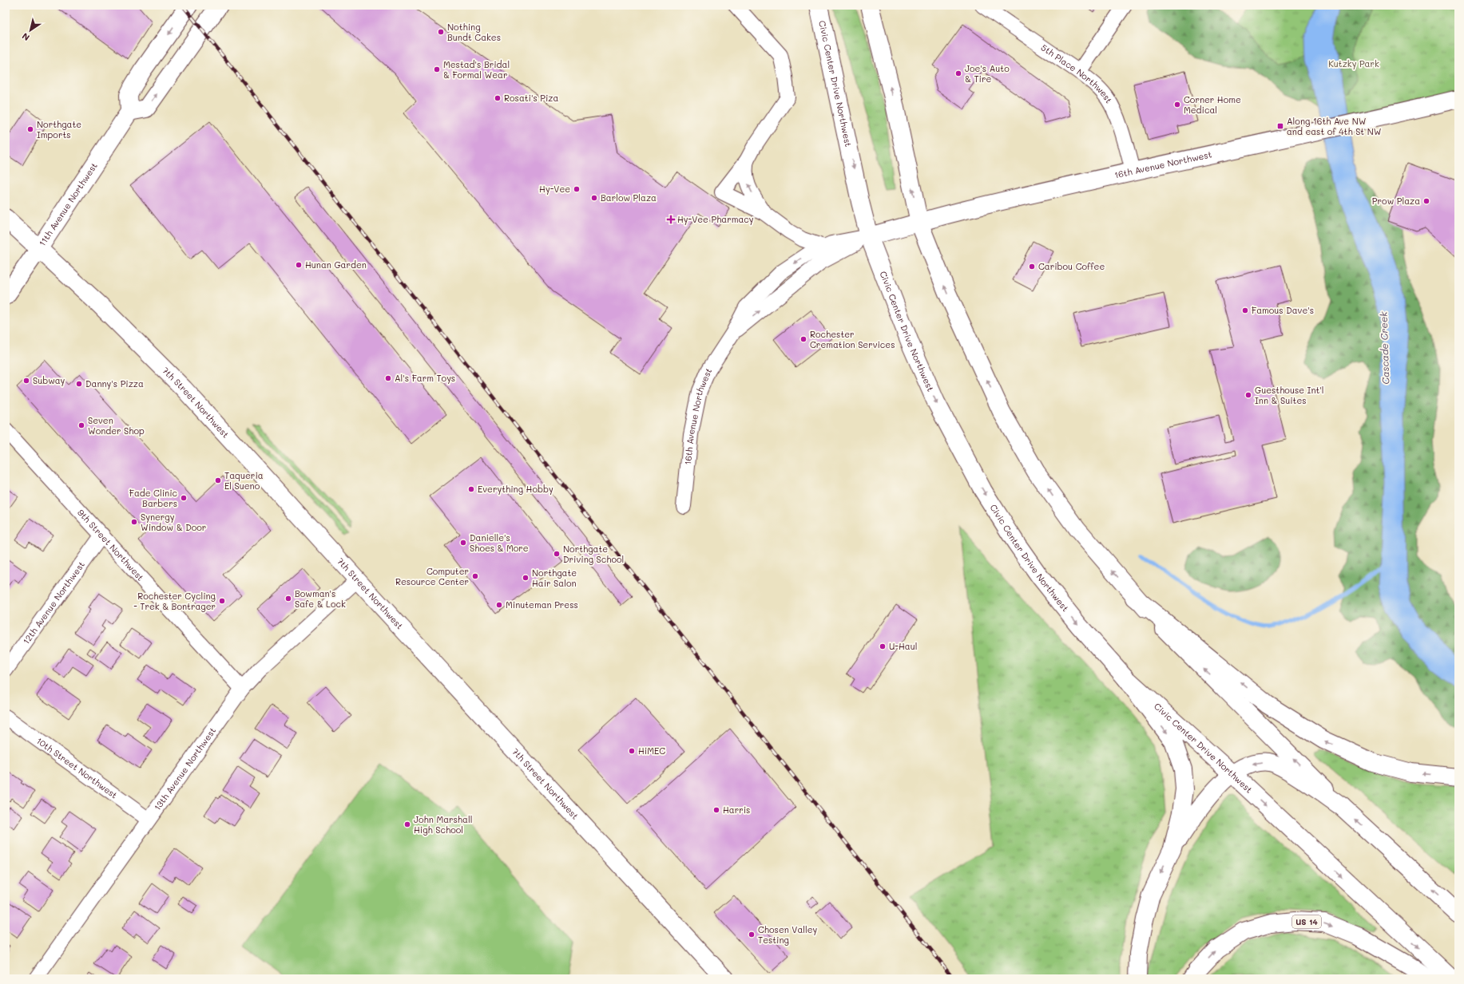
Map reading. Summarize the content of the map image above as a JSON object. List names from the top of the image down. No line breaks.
{"streets":{"main road":["Civic Center Drive Northwest","16th Avenue Northwest","11th Avenue Northwest","7th Street Northwest","US 14"],"street":["5th Place Northwest","9th Street Northwest","12th Avenue Northwest","10th Street Northwest","13th Avenue Northwest"]},"crossings":[["5th Place Northwest","16th Avenue Northwest"],["Civic Center Drive Northwest","16th Avenue Northwest"],["11th Avenue Northwest","7th Street Northwest"],["7th Street Northwest","13th Avenue Northwest"],["9th Street Northwest","12th Avenue Northwest"],["9th Street Northwest","13th Avenue Northwest"],["10th Street Northwest","13th Avenue Northwest"]],"water":["Cascade Creek"],"parks":["Kutzky Park"],"places":{"other":["Nothing Bundt Cakes","Mestad's Bridal & Formal Wear","Joe's Auto & Tire","Rosati's Piza","Corner Home Medical","Northgate Imports","Hy-Vee","Barlow Plaza","Prow Plaza","Hunan Garden","Caribou Coffee","Famous Dave's","Rochester Cremation Services","Al's Farm Toys","Subway","Danny's Pizza","Guesthouse Int'l Inn & Suites","Seven Wonder Shop","Taqueria El Sueno","Everything Hobby","Fade Clinic Barbers","Synergy Window & Door","Danielle's Shoes & More","Northgate Driving School","Computer Resource Center","Northgate Hair Salon","Bowman's Safe & Lock","Rochester Cycling - Trek & Bontrager","Minuteman Press","U-Haul","HiMEC","Harris","John Marshall High School","Chosen Valley Testing"],"transit":["Along 16th Ave NW and east of 4th St NW"],"health":["Hy-Vee Pharmacy"]},"north":"bottom left"}
